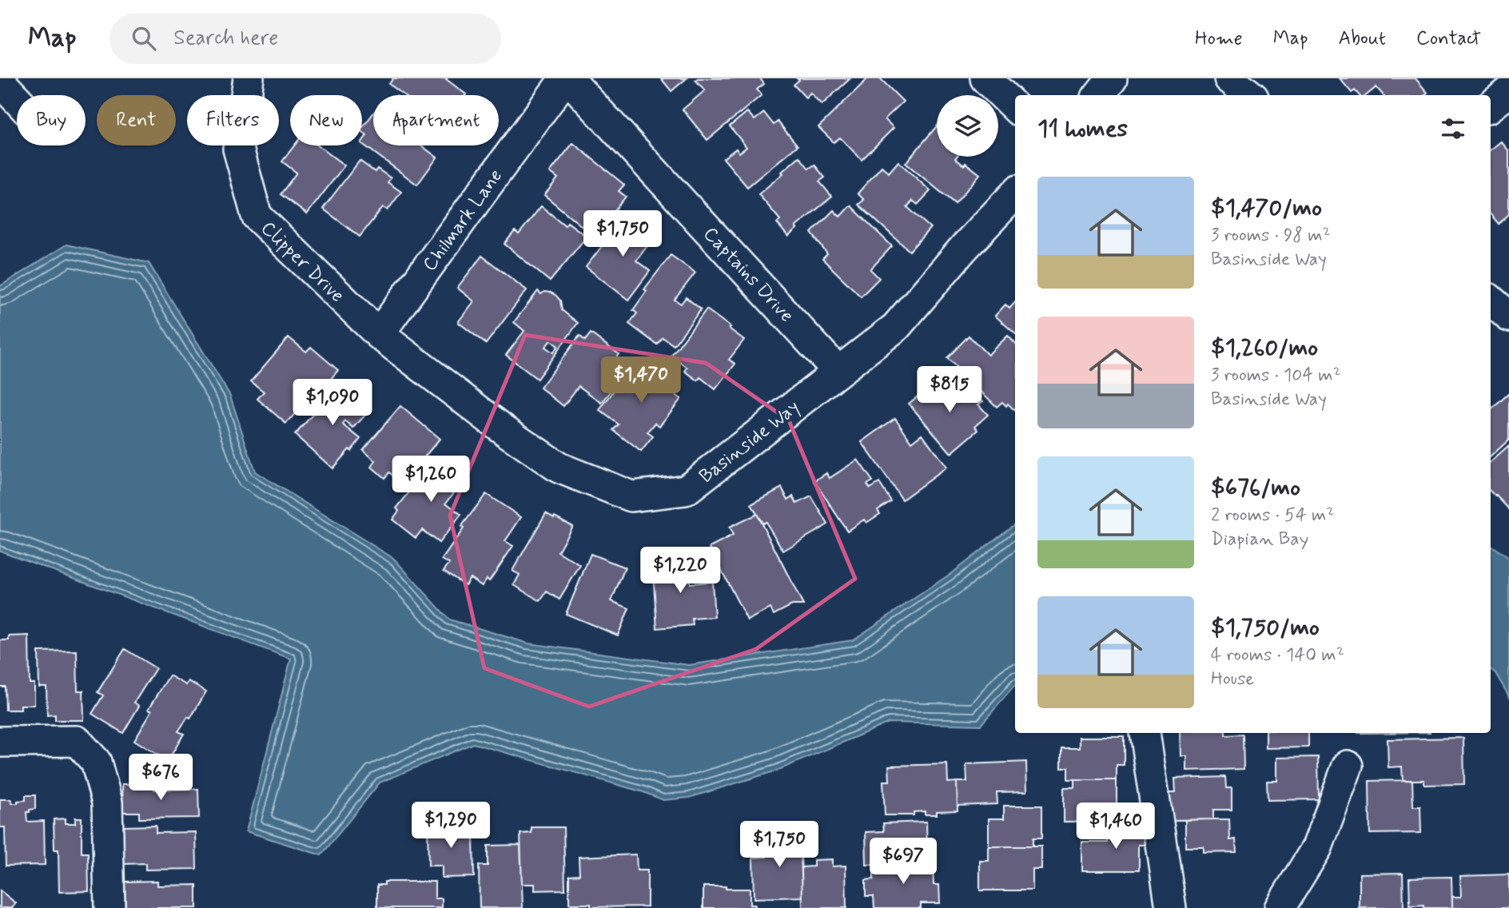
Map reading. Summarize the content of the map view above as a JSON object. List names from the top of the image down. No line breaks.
{"streets":{"street":["Chilmark Lane","Clipper Drive","Captains Drive","Basinside Way"]},"crossings":[["Chilmark Lane","Clipper Drive"],["Chilmark Lane","Captains Drive"],["Chilmark Lane","Basinside Way"],["Clipper Drive","Basinside Way"],["Captains Drive","Basinside Way"]],"page":{"header":"Map","search":"Search here","nav":["Home","Map","About","Contact"],"chip":["Buy","Rent","Filters","New","Apartment"],"heading":"11 homes","list":[{"name":"$1,470/mo","note":"3 rooms · 98 m² · Basinside Way"},{"name":"$1,260/mo","note":"3 rooms · 104 m² · Basinside Way"},{"name":"$676/mo","note":"2 rooms · 54 m² · Diapian Bay"},{"name":"$1,750/mo","note":"4 rooms · 140 m² · House"}],"price":["$1,750","$1,470","$815","$1,090","$1,260","$1,220","$676","$1,290","$1,460","$1,750","$697"]}}
